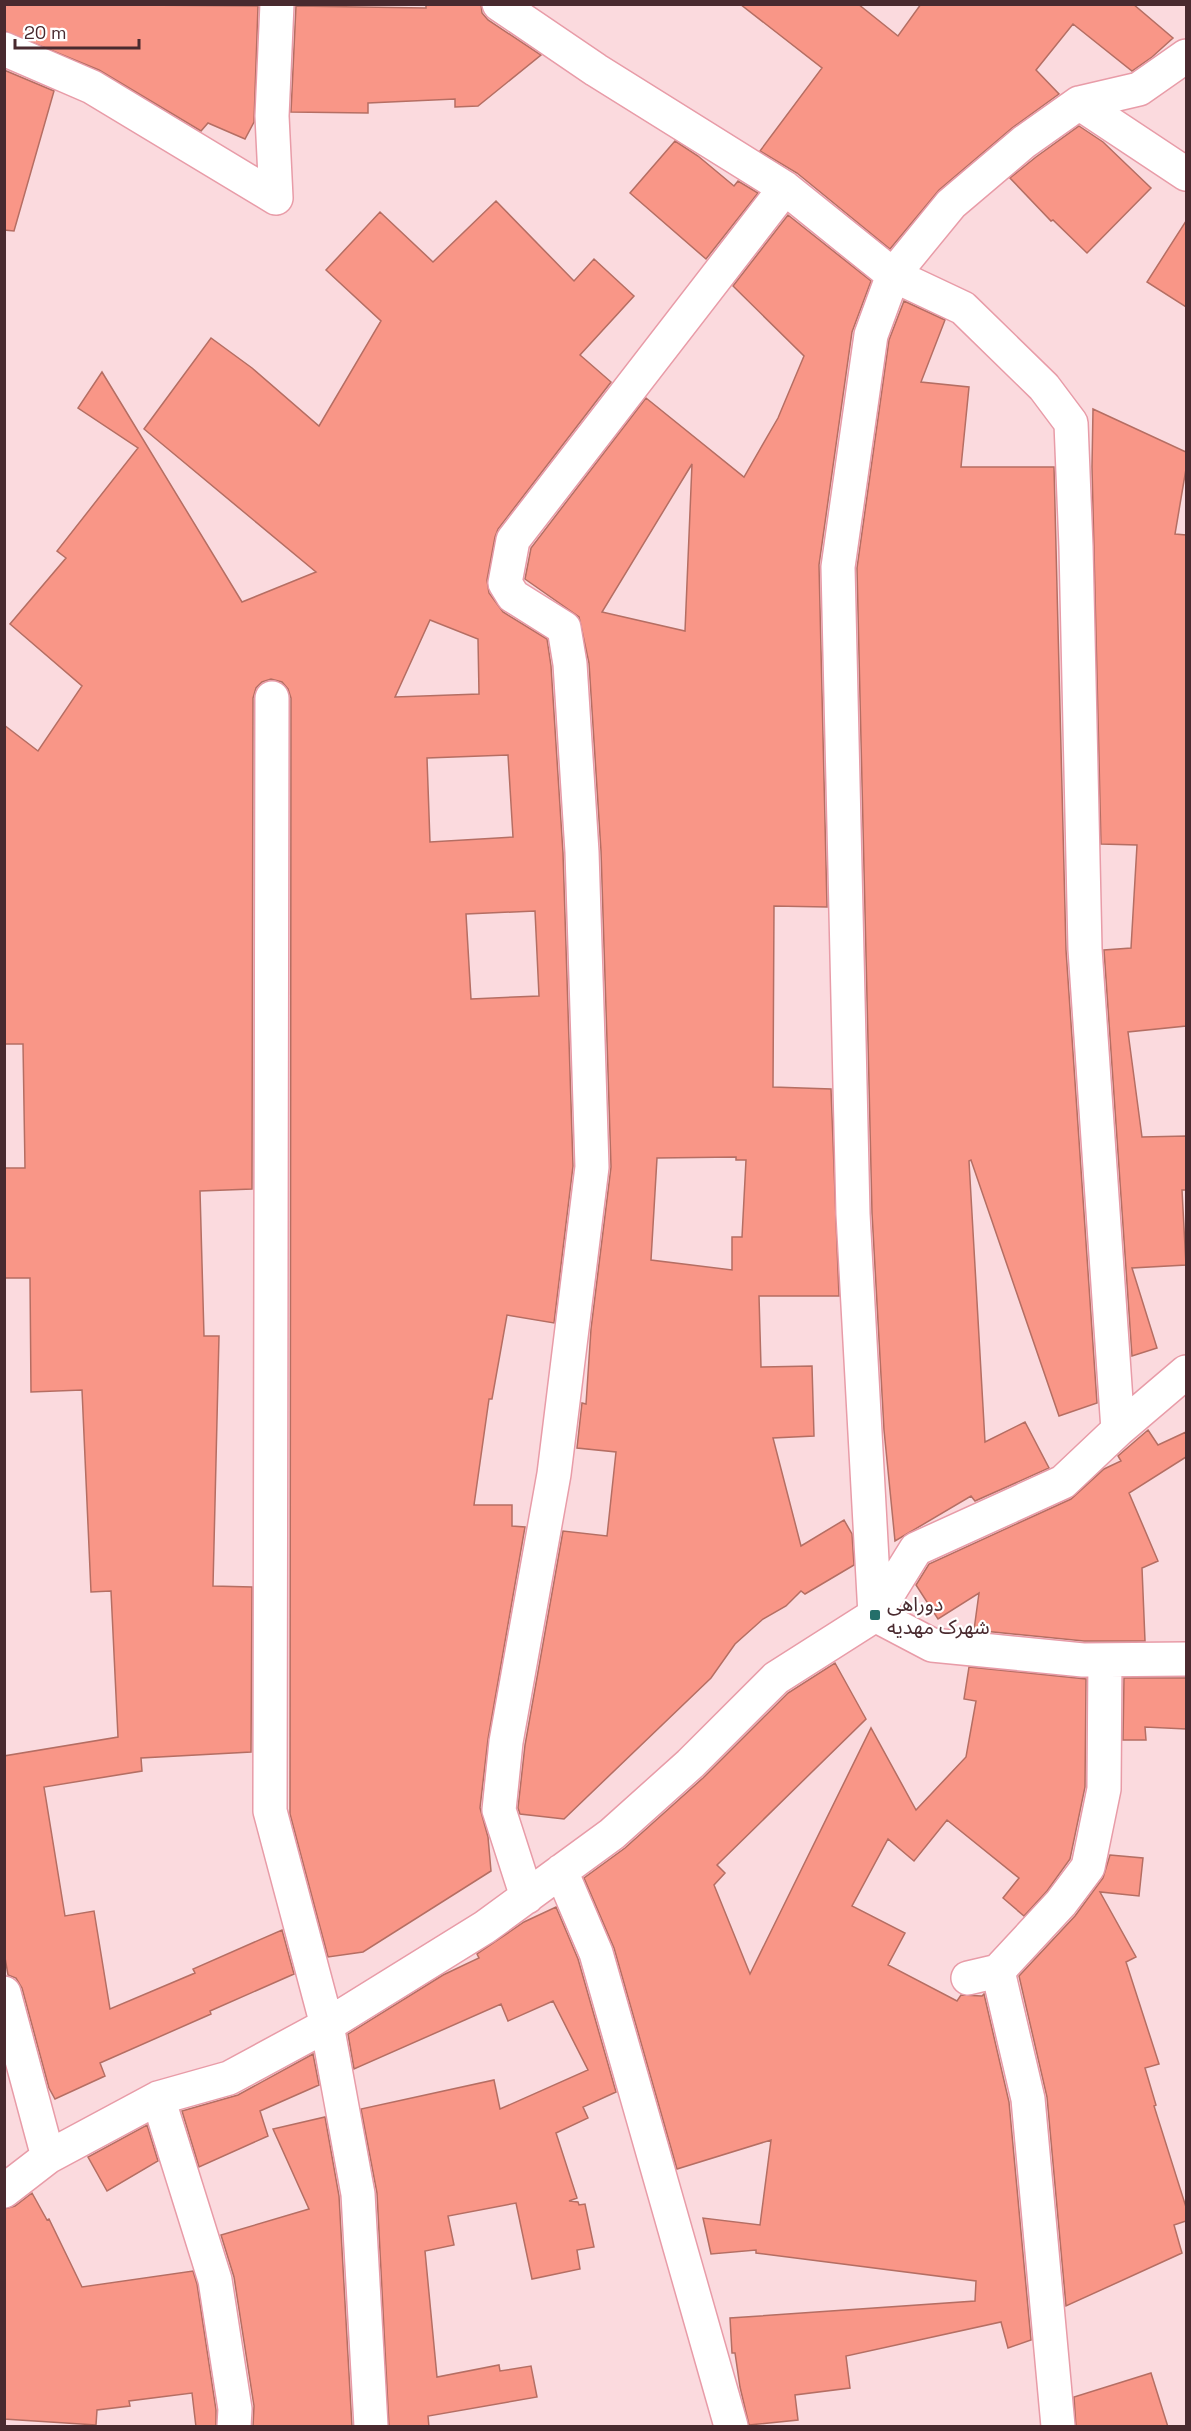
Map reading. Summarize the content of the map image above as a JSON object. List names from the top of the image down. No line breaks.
{"places":{"transit":["دوراهی شهرک مهدیه"]},"scale_bar":"20 m"}
